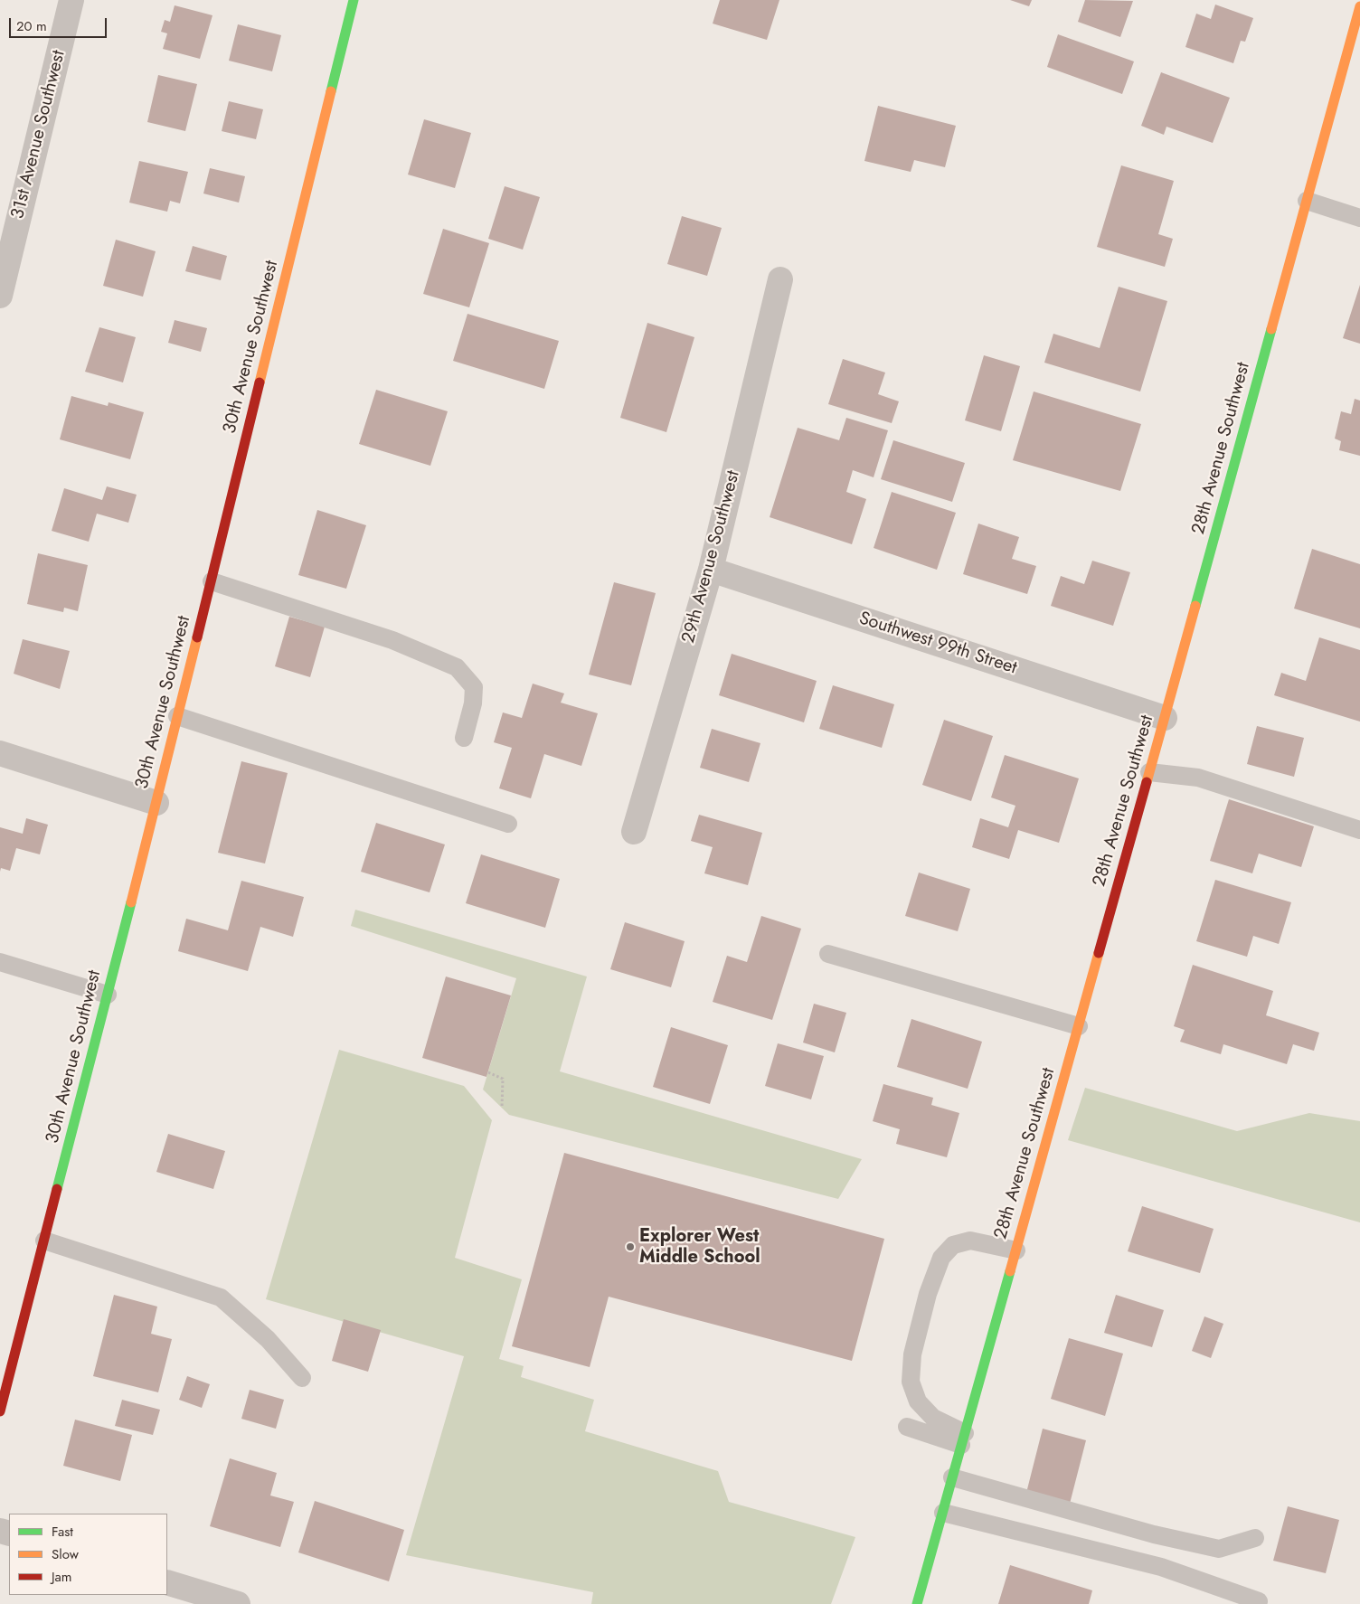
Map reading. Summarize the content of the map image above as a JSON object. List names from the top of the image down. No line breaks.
{"streets":{"street":["31st Avenue Southwest","30th Avenue Southwest","28th Avenue Southwest","29th Avenue Southwest","Southwest 99th Street"]},"crossings":[["28th Avenue Southwest","Southwest 99th Street"],["29th Avenue Southwest","Southwest 99th Street"]],"places":["Explorer West Middle School"],"legend":["Fast","Slow","Jam"],"scale_bar":"20 m"}
